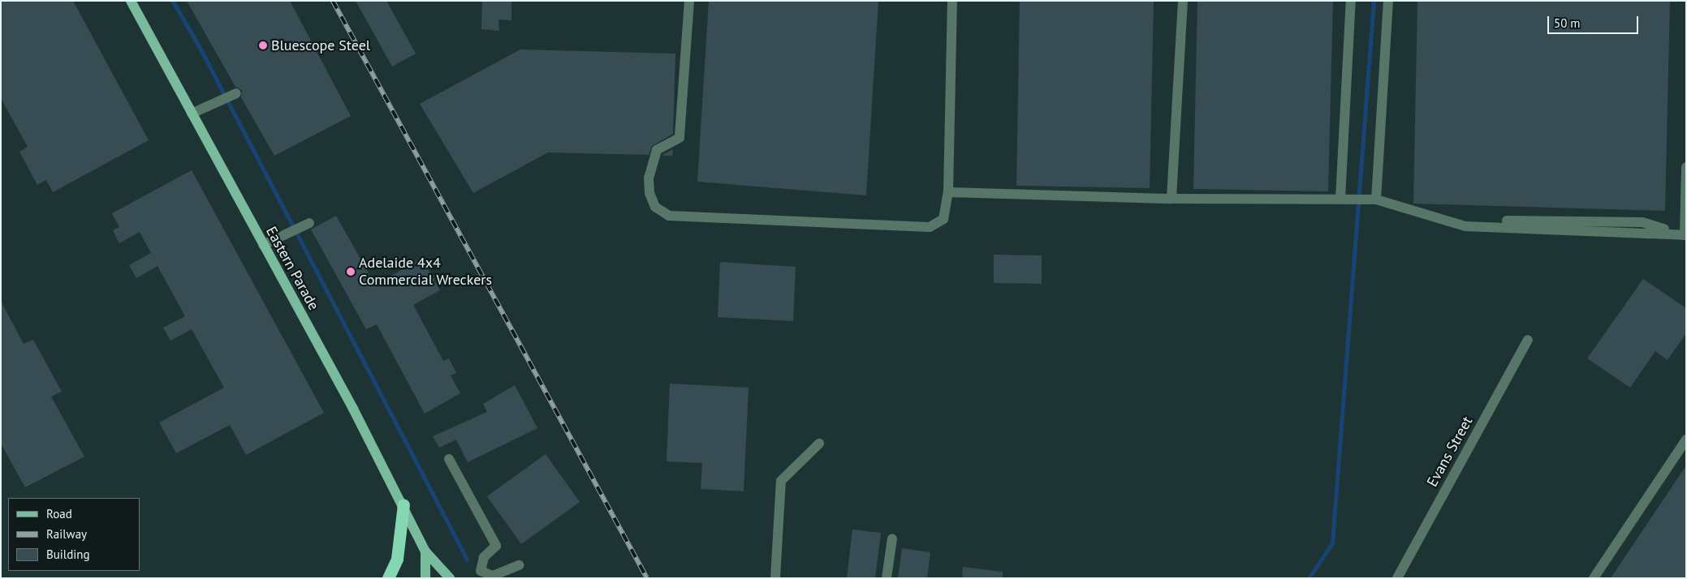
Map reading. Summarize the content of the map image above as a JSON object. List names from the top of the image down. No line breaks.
{"streets":{"main road":["Eastern Parade"],"lane":["Evans Street"]},"places":["Bluescope Steel","Adelaide 4x4 Commercial Wreckers"],"legend":["Road","Railway","Building"],"scale_bar":"50 m"}
